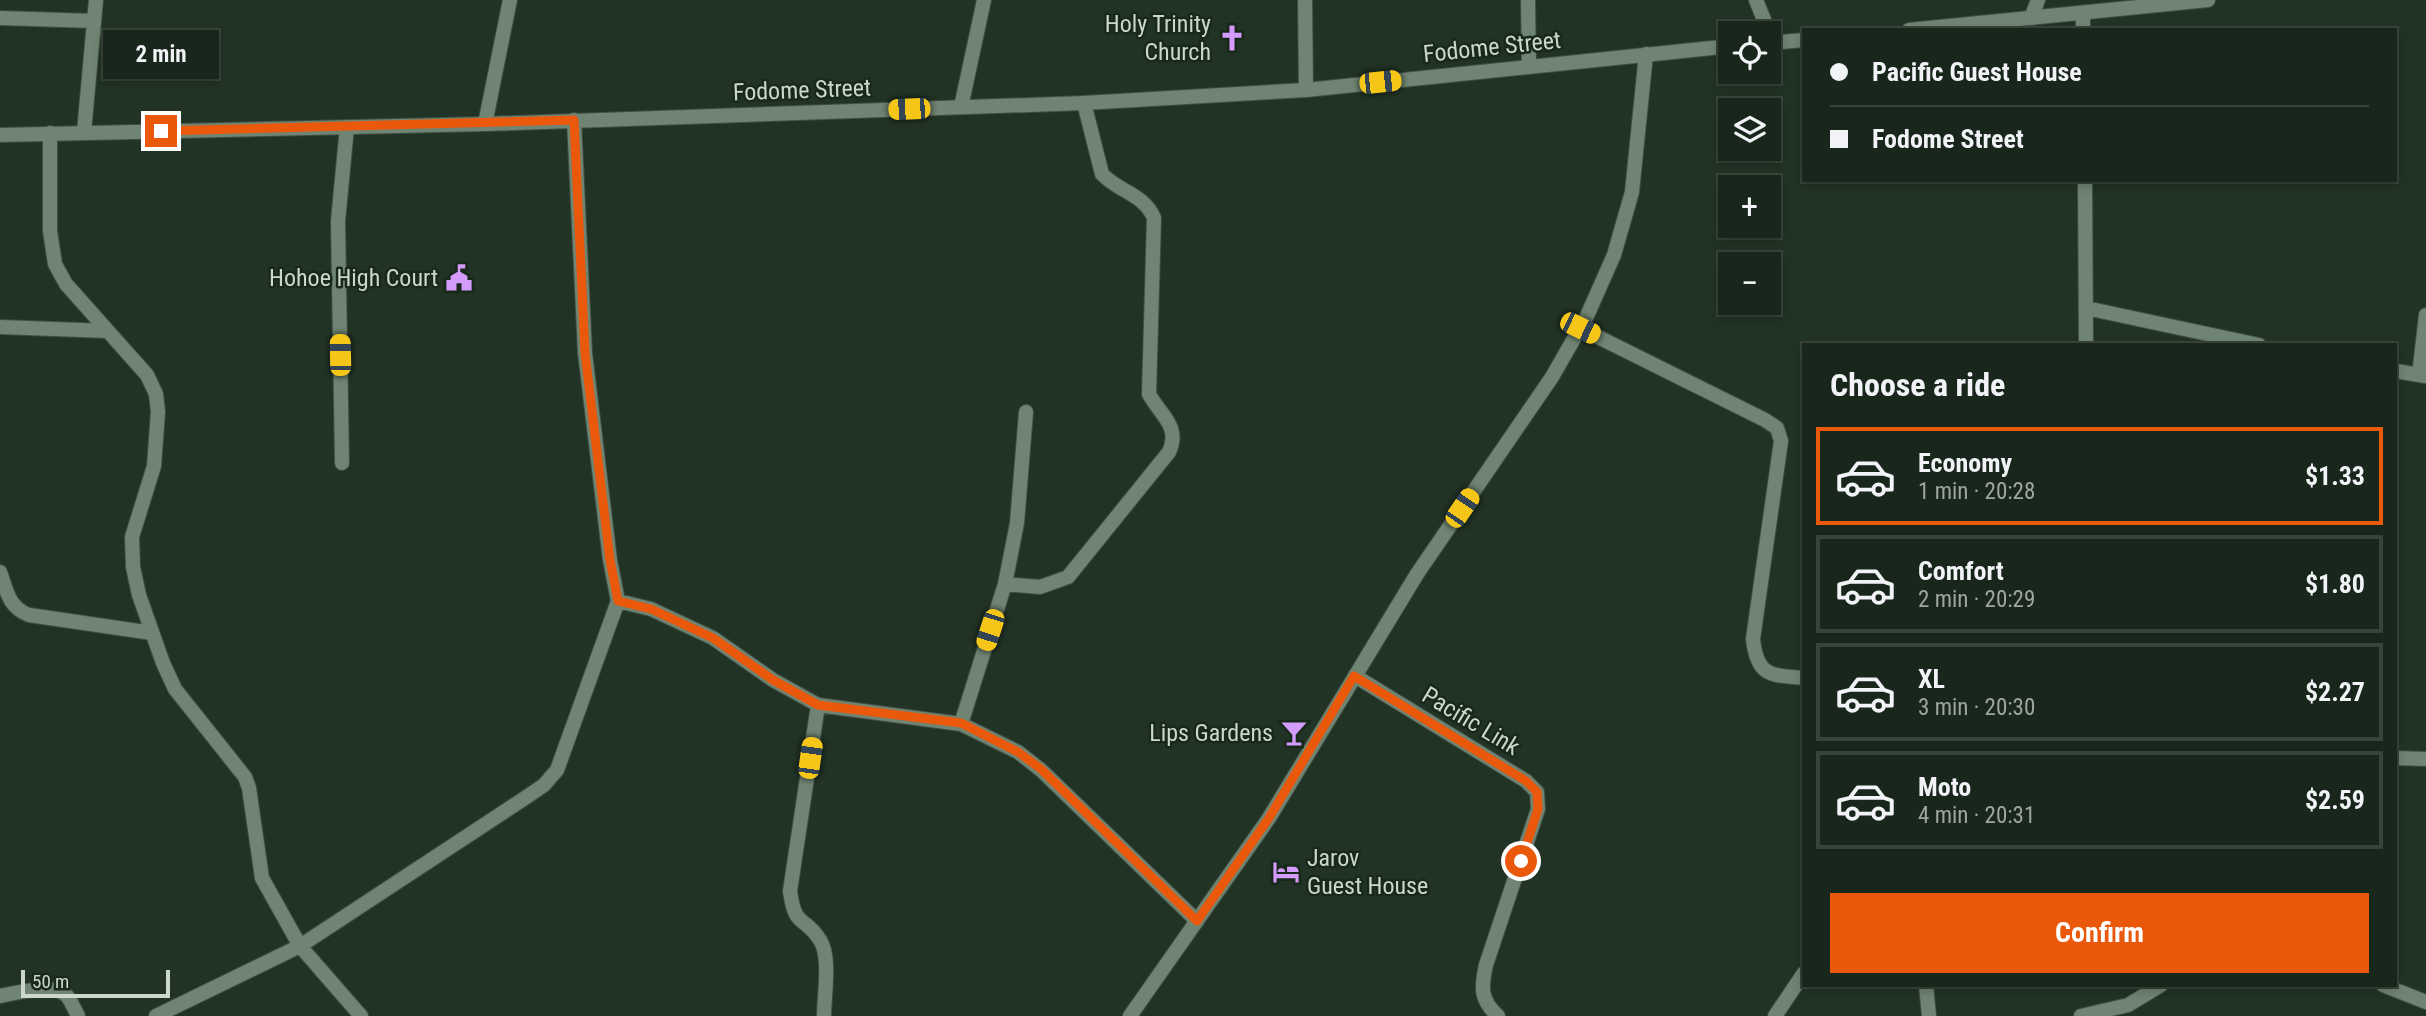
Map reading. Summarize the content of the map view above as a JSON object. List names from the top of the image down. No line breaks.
{"streets":{"street":["Fodome Street","Pacific Link"]},"places":{"church":["Holy Trinity Church"],"public building":["Hohoe High Court"],"bar":["Lips Gardens"],"hotel":["Jarov Guest House"]},"scale_bar":"50 m","page":{"map_buttons":["+","−"],"banner":["Pacific Guest House","Fodome Street"],"bubble":"2 min","heading":"Choose a ride","list":[{"name":"Economy","note":"1 min · 20:28","value":"$1.33"},{"name":"Comfort","note":"2 min · 20:29","value":"$1.80"},{"name":"XL","note":"3 min · 20:30","value":"$2.27"},{"name":"Moto","note":"4 min · 20:31","value":"$2.59"}],"buttons":"Confirm","scale":"50 m"}}
